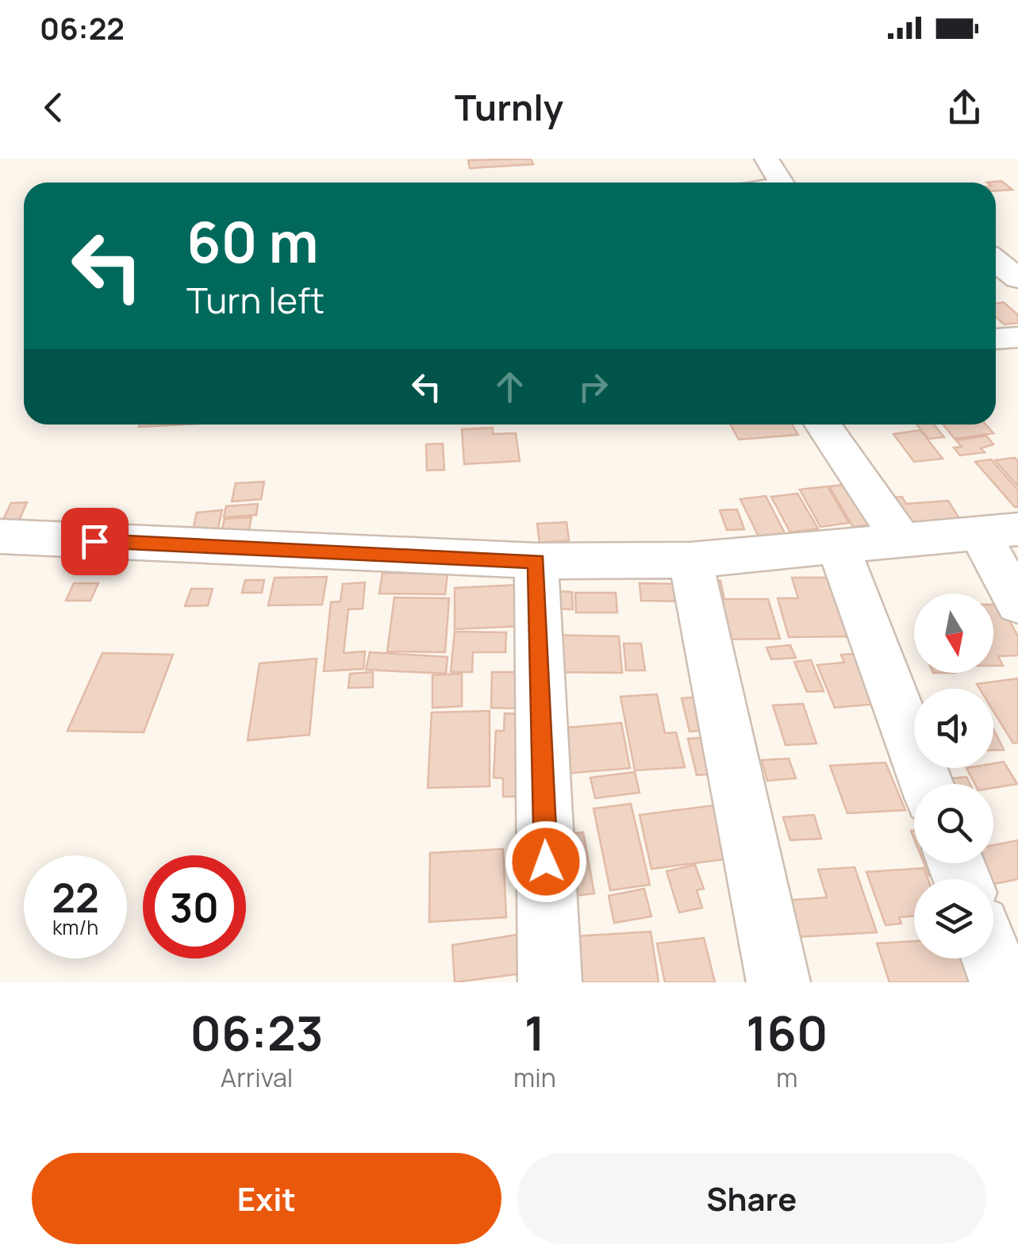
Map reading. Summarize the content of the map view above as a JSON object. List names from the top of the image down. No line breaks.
{"north":"bottom","page":{"status":"06:22","header":"Turnly","turn":["60 m","Turn left"],"speed":"22 km/h","limit":"30","eta":["06:23","Arrival","1","min","160","m"],"buttons":["Exit","Share"]}}
